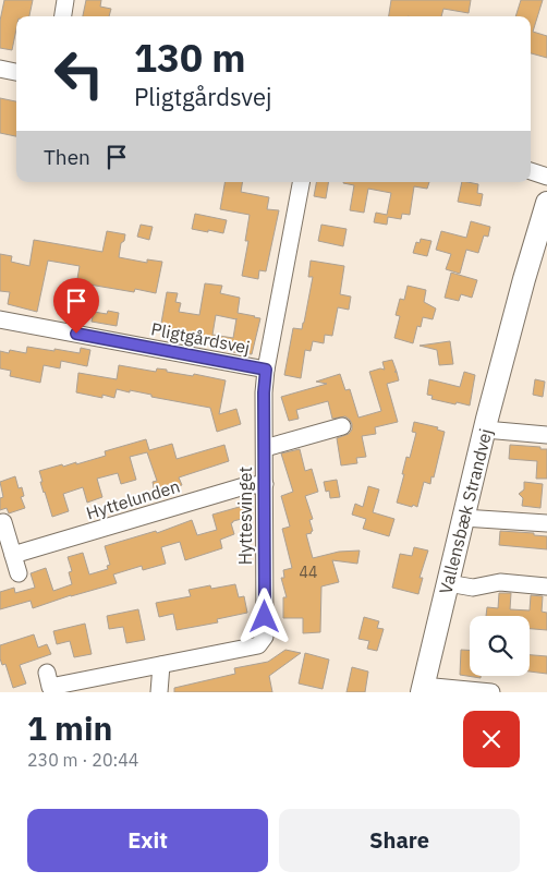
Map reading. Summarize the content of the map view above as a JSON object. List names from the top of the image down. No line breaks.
{"streets":{"main road":["Vallensbæk Strandvej"],"street":["Pligtgårdsvej","Hyttelunden","Hyttesvinget"]},"crossings":[["Pligtgårdsvej","Hyttesvinget"],["Hyttelunden","Hyttesvinget"]],"house_numbers":["44"],"page":{"turn":["130 m","Pligtgårdsvej"],"then":"Then","heading":["1 min","230 m · 20:44"],"buttons":["Exit","Share"]}}
